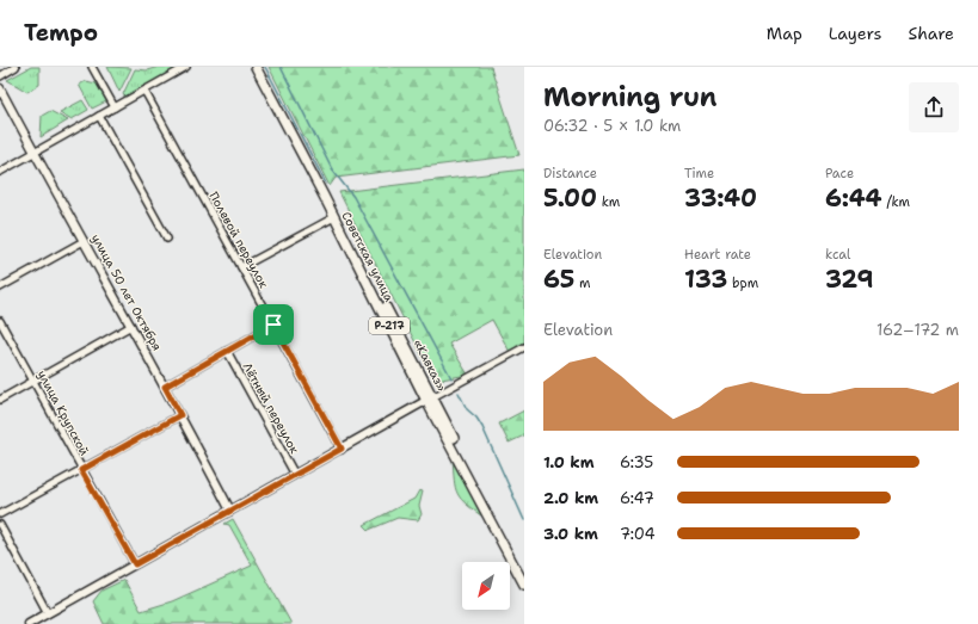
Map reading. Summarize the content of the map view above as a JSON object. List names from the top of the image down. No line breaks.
{"streets":{"highway":["Советская улица","Р-217","«Кавказ»"],"main road":["улица 50 лет Октября"],"street":["Полевой переулок","Лётный переулок","улица Крупской"]},"crossings":[["Советская улица","«Кавказ»"]],"north":"bottom left","page":{"header":"Tempo","nav":["Map","Layers","Share"],"heading":["Morning run","06:32 · 5 × 1.0 km"],"stats":[["Distance","5.00 km"],["Time","33:40"],["Pace","6:44 /km"],["Elevation","65 m"],["Heart rate","133 bpm"],["kcal","329"]],"chart":["Elevation","162–172 m"],"list":[{"name":"1.0 km","note":"6:35"},{"name":"2.0 km","note":"6:47"},{"name":"3.0 km","note":"7:04"}]}}
